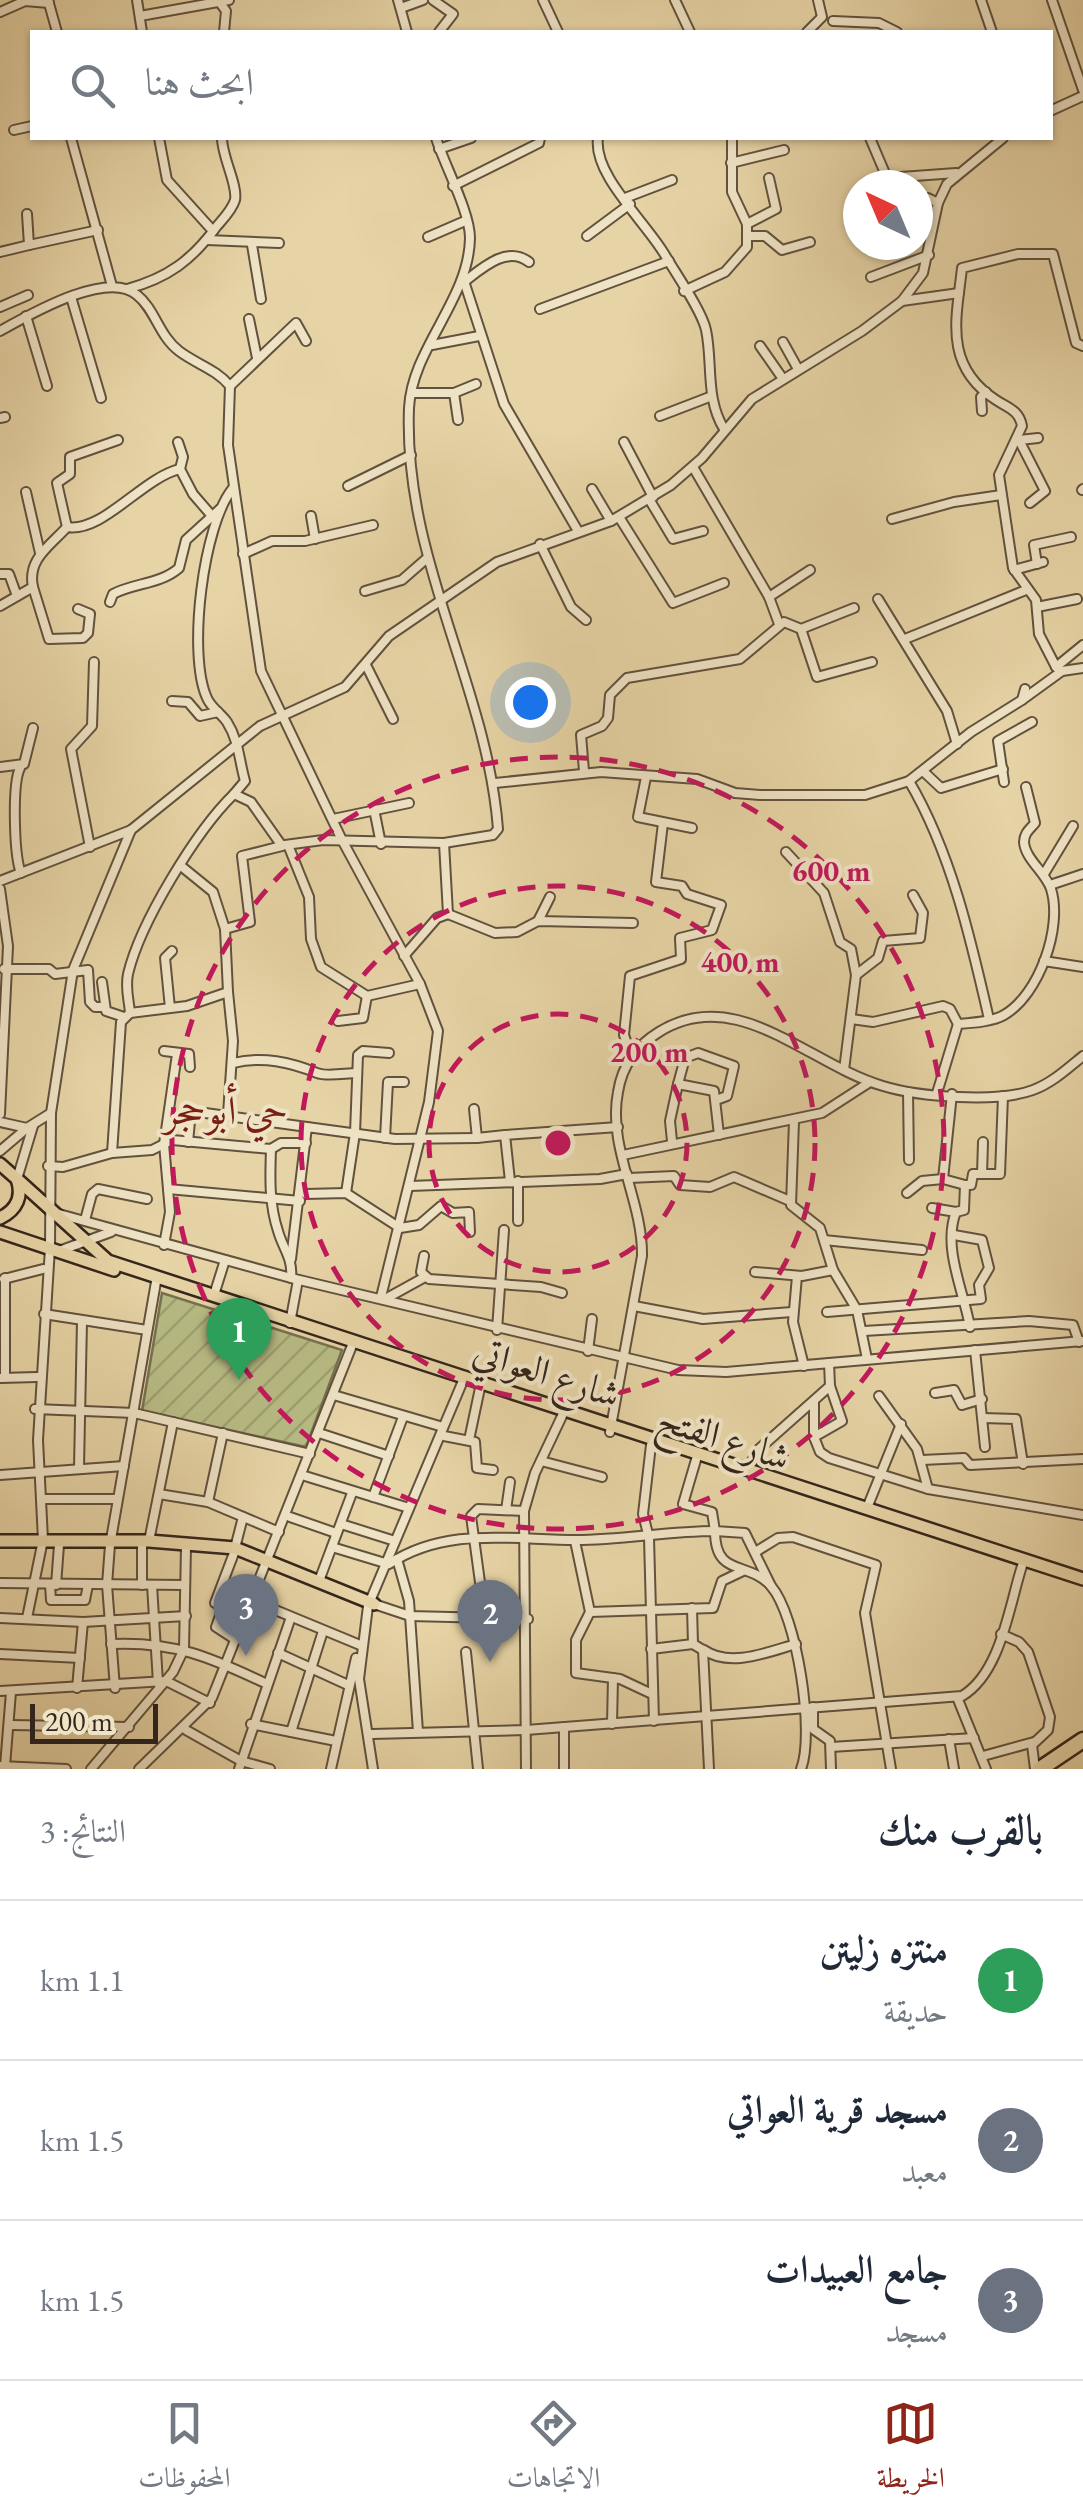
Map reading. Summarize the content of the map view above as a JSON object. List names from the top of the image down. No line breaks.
{"streets":{"main road":["شارع العواتي","شارع الفتح"]},"crossings":[["شارع العواتي","شارع الفتح"]],"districts":["حي أبوحجر"],"scale_bar":"200 m","north":"top left","page":{"search":"ابحث هنا","pins":["1","3","2"],"scale":"200 m","heading":["بالقرب منك","النتائج: 3"],"list":[{"mark":"1","name":"منتزه زليتن","note":"حديقة","value":"1.1 km"},{"mark":"2","name":"مسجد قرية العواتي","note":"معبد","value":"1.5 km"},{"mark":"3","name":"جامع العبيدات","note":"مسجد","value":"1.5 km"}],"nav":["الخريطة","الاتجاهات","المحفوظات"]},"rings":["600 m","400 m","200 m"]}
